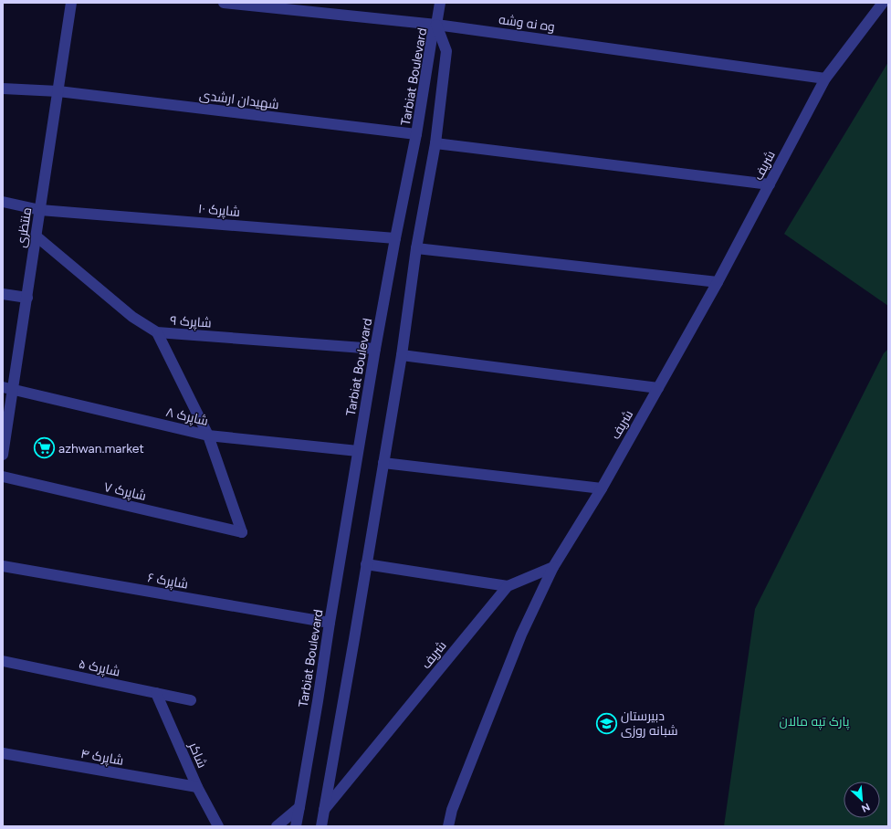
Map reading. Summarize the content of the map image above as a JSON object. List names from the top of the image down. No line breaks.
{"streets":{"street":["وه نه وشه","Tarbiat Boulevard","شهیدان ارشدی","شریف","شاپرک ۱۰","منتظری","شاپرک ۹","شاپرک ۸","شاپرک ۷","شاپرک ۶","شاپرک ۵","شاکر","شاپرک ۴"]},"crossings":[["وه نه وشه","Tarbiat Boulevard"],["وه نه وشه","شریف"],["Tarbiat Boulevard","شهیدان ارشدی"],["Tarbiat Boulevard","شریف"],["Tarbiat Boulevard","شاپرک ۱۰"],["Tarbiat Boulevard","شاپرک ۹"],["Tarbiat Boulevard","شاپرک ۸"],["Tarbiat Boulevard","شاپرک ۶"],["شهیدان ارشدی","منتظری"],["شاپرک ۱۰","منتظری"],["منتظری","شاپرک ۹"],["منتظری","شاپرک ۸"],["شاپرک ۸","شاپرک ۷"],["شاپرک ۵","شاکر"],["شاکر","شاپرک ۴"]],"parks":["پارک تپه مالان"],"places":{"supermarket":["azhwan.market"],"school or university":["دبیرستان شبانه روزی"]},"north":"bottom right"}
